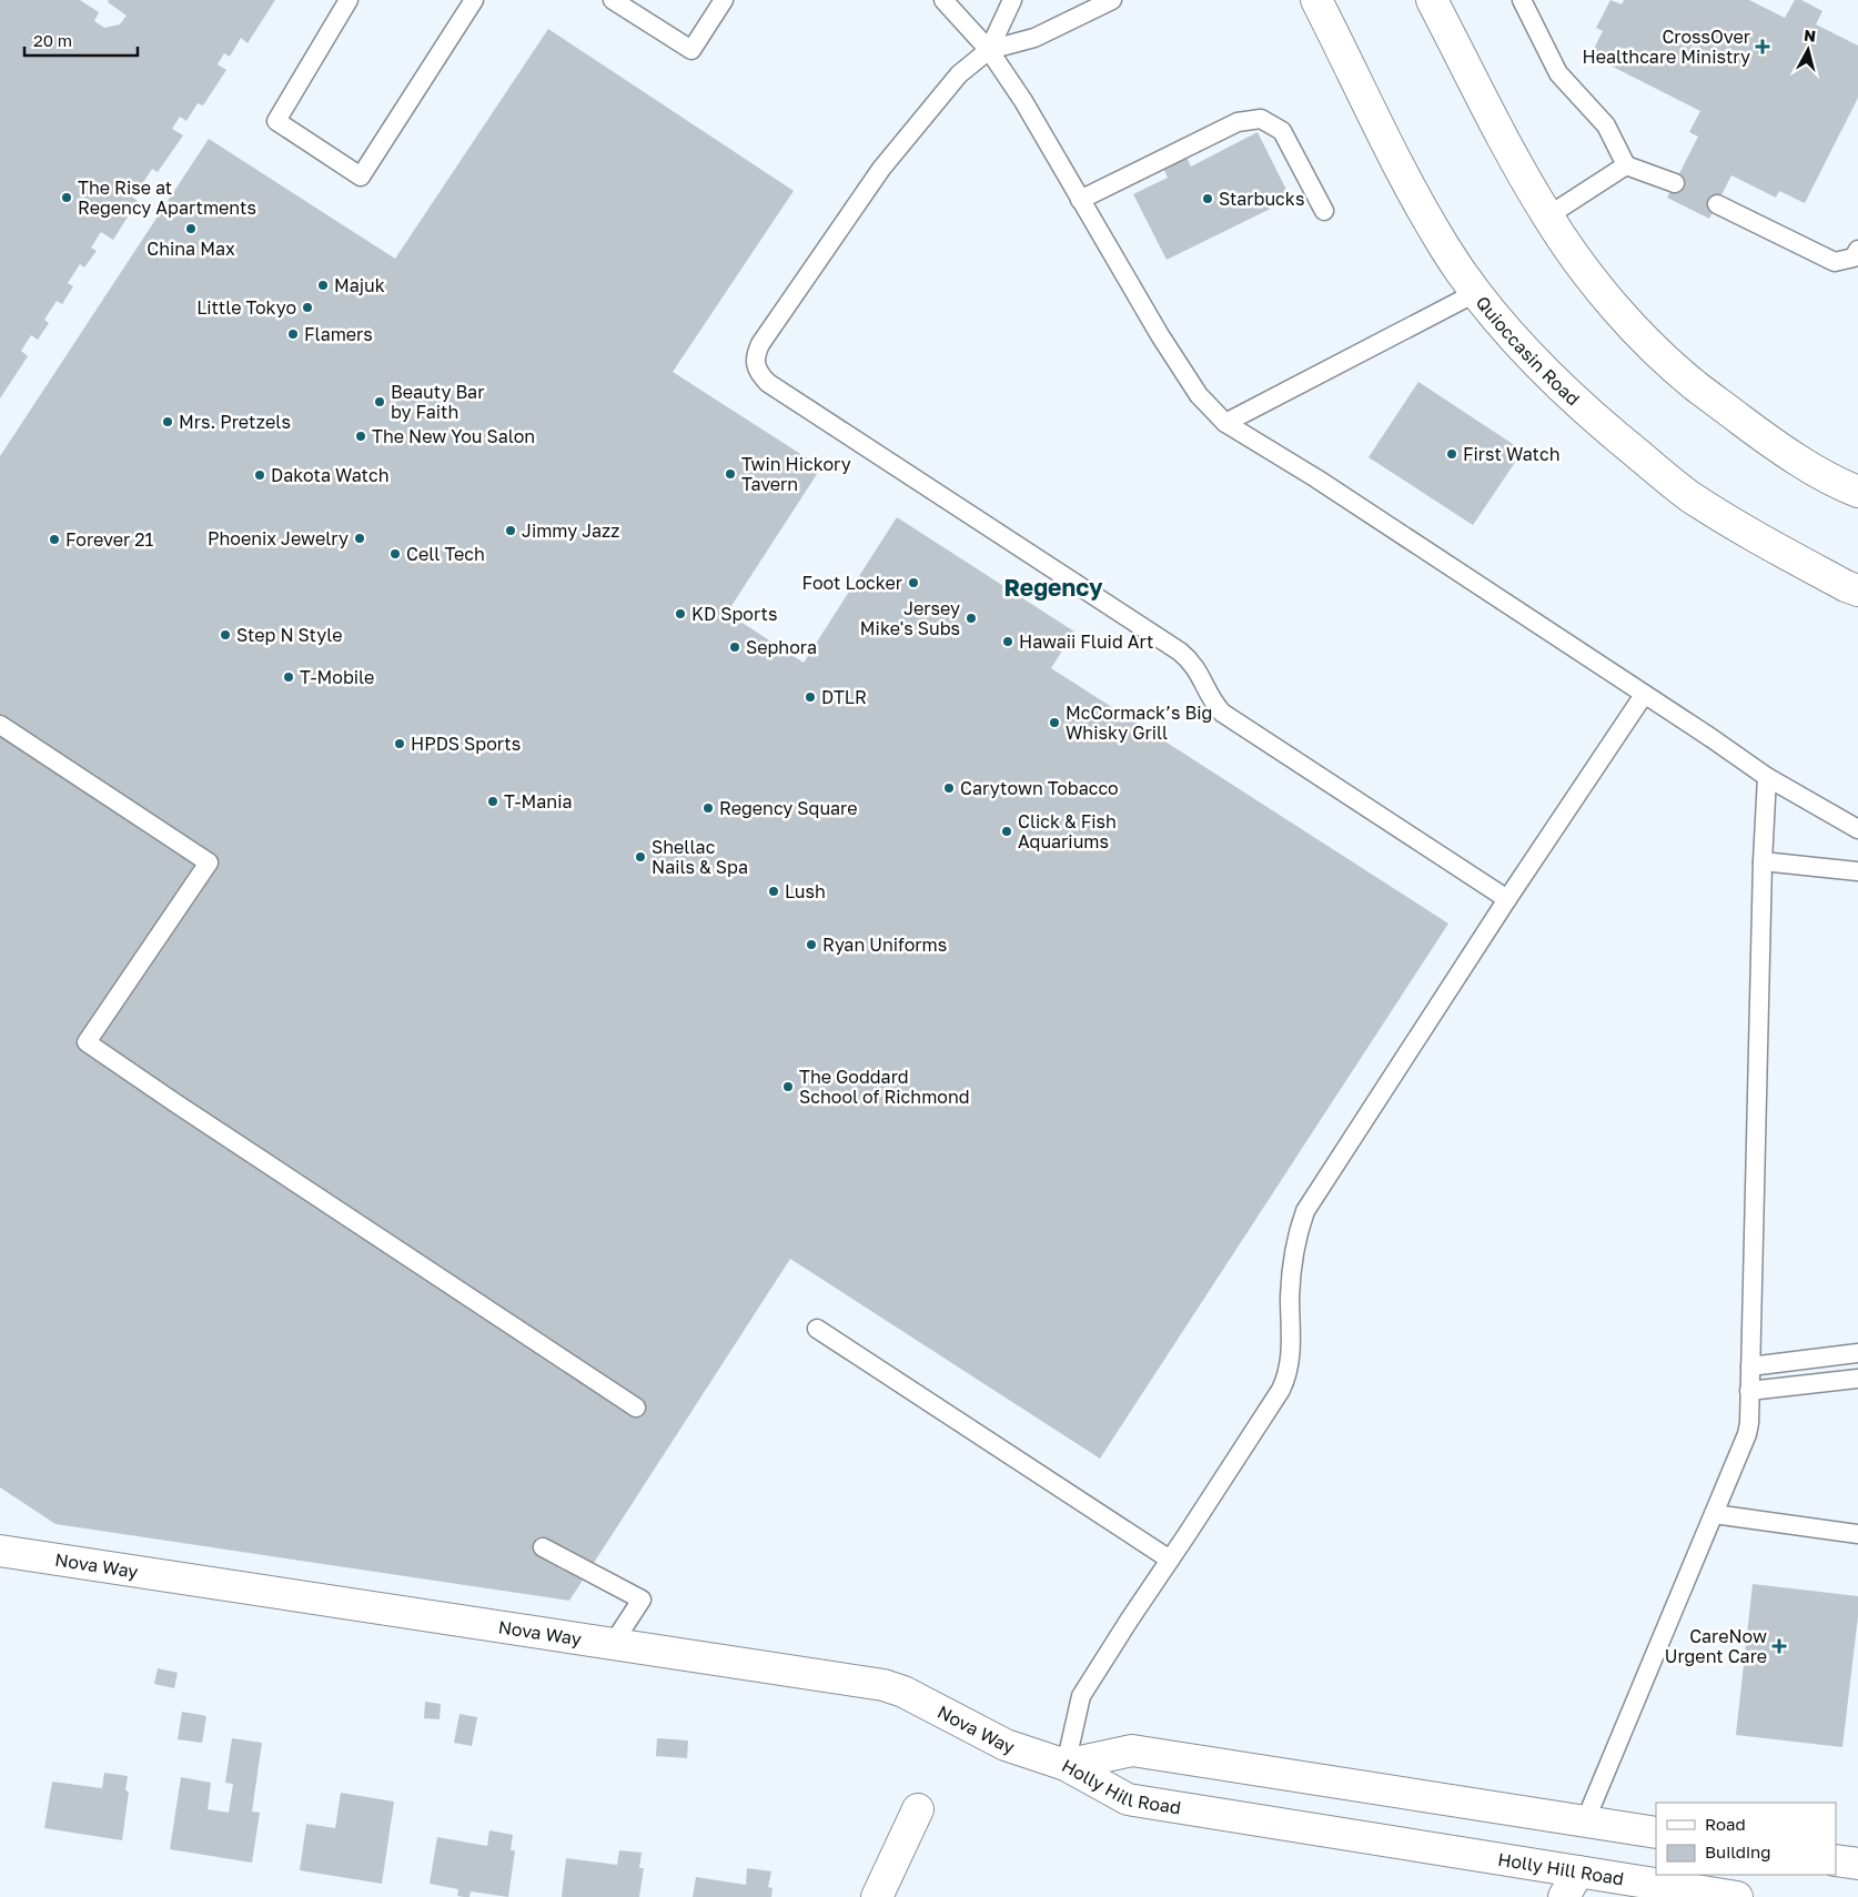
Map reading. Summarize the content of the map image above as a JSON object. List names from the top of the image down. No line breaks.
{"streets":{"street":["Quioccasin Road","Nova Way","Holly Hill Road"]},"crossings":[["Nova Way","Holly Hill Road"]],"districts":["Regency"],"places":{"health":["CrossOver Healthcare Ministry","CareNow Urgent Care"],"other":["The Rise at Regency Apartments","Starbucks","China Max","Majuk","Little Tokyo","Flamers","Beauty Bar by Faith","Mrs. Pretzels","The New You Salon","First Watch","Twin Hickory Tavern","Dakota Watch","Jimmy Jazz","Phoenix Jewelry","Forever 21","Cell Tech","Foot Locker","KD Sports","Jersey Mike's Subs","Step N Style","Hawaii Fluid Art","Sephora","T-Mobile","DTLR","McCormack’s Big Whisky Grill","HPDS Sports","Carytown Tobacco","T-Mania","Regency Square","Click & Fish Aquariums","Shellac Nails & Spa","Lush","Ryan Uniforms","The Goddard School of Richmond"]},"legend":["Road","Building"],"scale_bar":"20 m","north":"top"}
